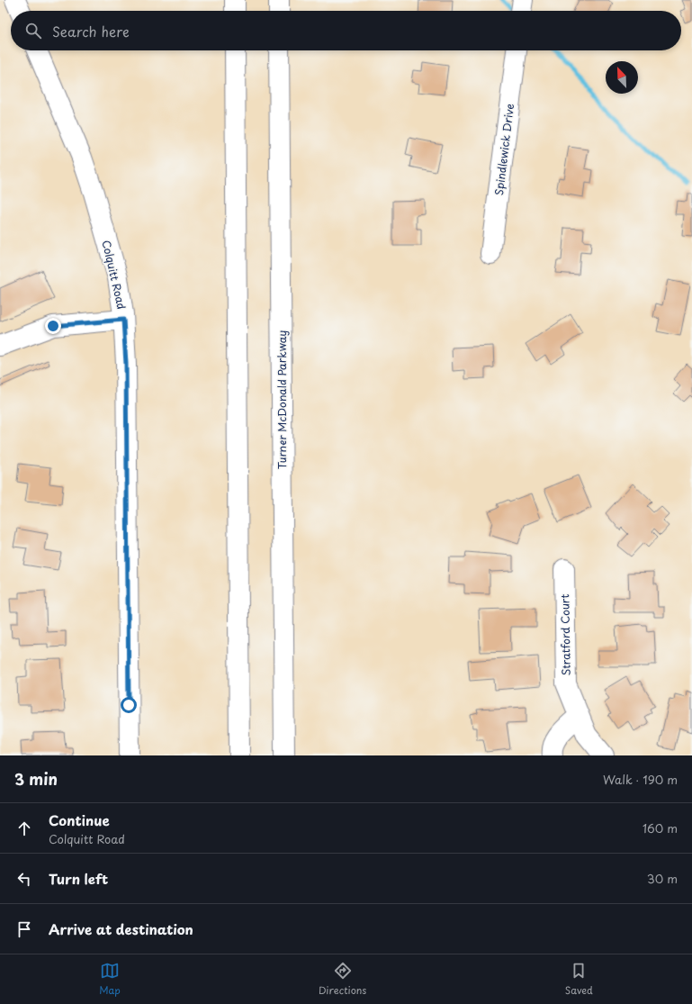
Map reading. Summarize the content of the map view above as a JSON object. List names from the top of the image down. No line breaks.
{"streets":{"main road":["Spindlewick Drive","Colquitt Road","Turner McDonald Parkway","Stratford Court"]},"north":"top left","page":{"search":"Search here","heading":["3 min","Walk · 190 m"],"list":[["Continue","Colquitt Road","160 m"],["Turn left","30 m"],"Arrive at destination"],"nav":["Map","Directions","Saved"]}}
